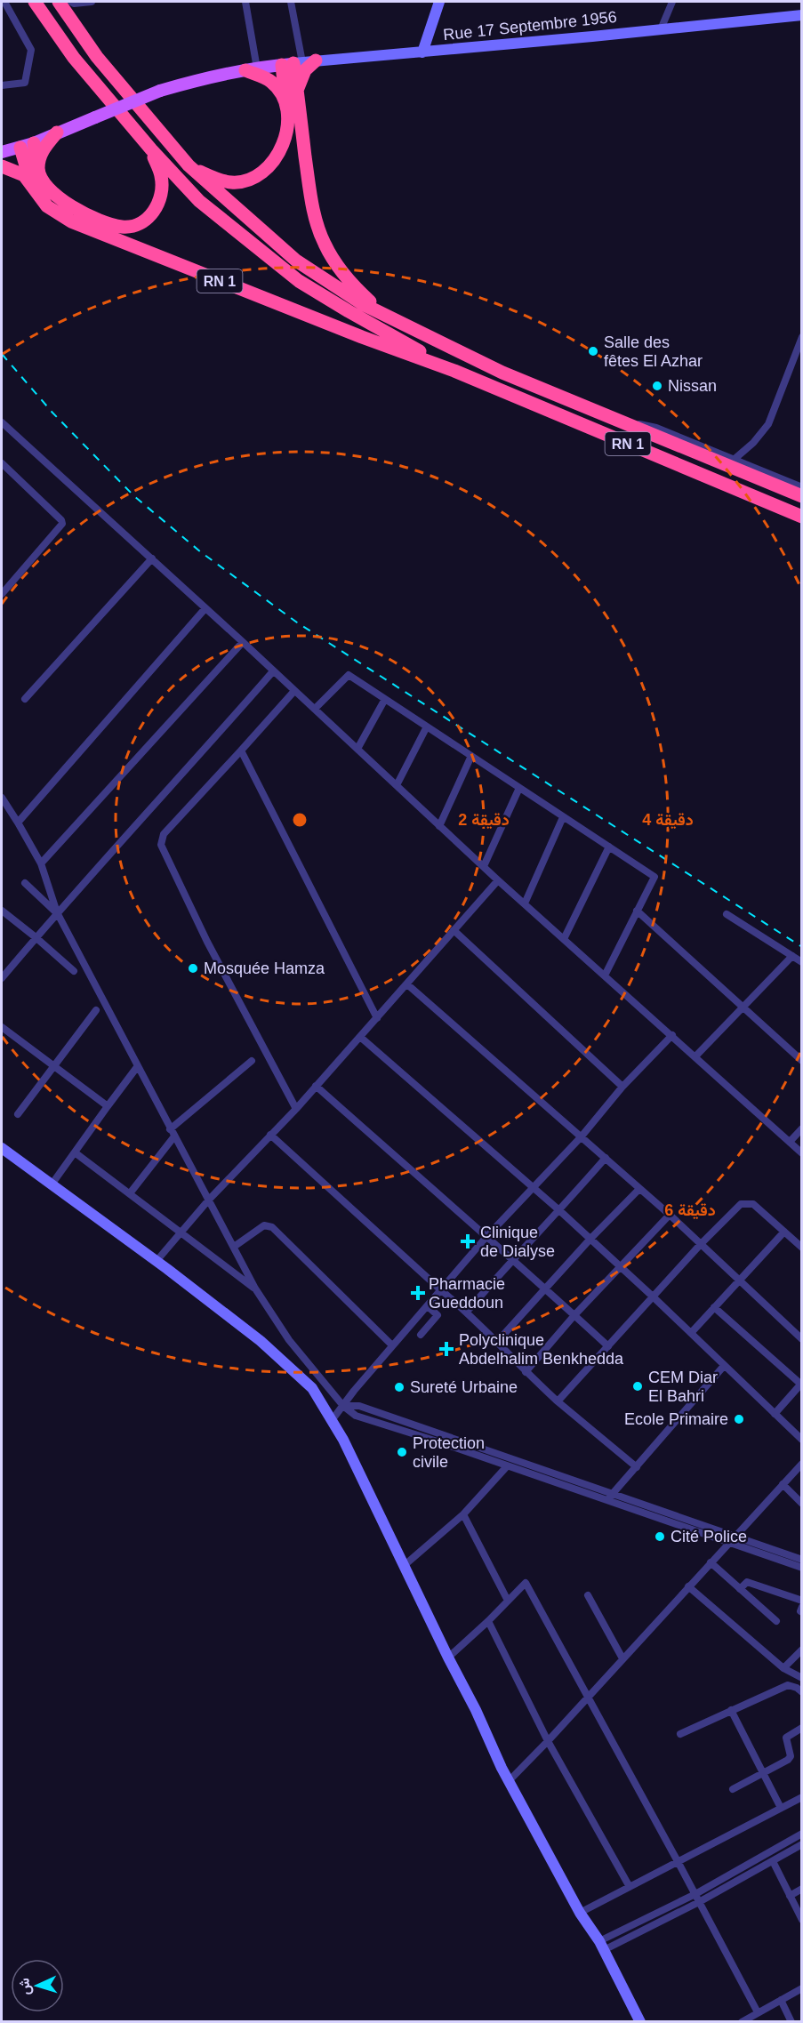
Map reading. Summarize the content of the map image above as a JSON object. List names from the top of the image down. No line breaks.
{"streets":{"highway":["RN 1"],"street":["Rue 17 Septembre 1956"]},"crossings":[["Rue 17 Septembre 1956","RN 1"]],"places":{"other":["Salle des fêtes El Azhar","Nissan","Mosquée Hamza","CEM Diar El Bahri","Sureté Urbaine","Ecole Primaire","Protection civile","Cité Police"],"health":["Clinique de Dialyse","Pharmacie Gueddoun","Polyclinique Abdelhalim Benkhedda"]},"north":"left","rings":["2 دقيقة","4 دقيقة","6 دقيقة"]}
